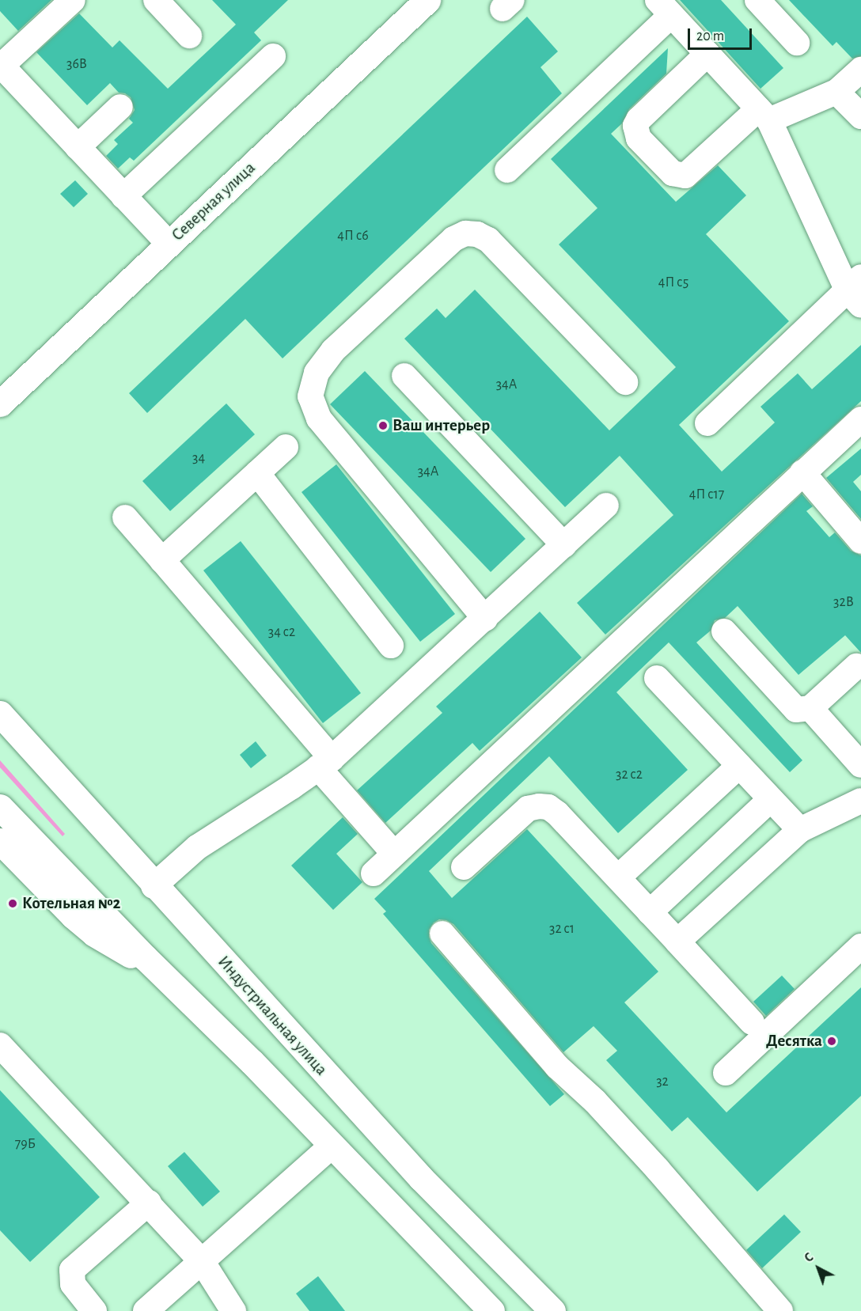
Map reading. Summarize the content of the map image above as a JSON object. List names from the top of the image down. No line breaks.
{"streets":{"main road":["Северная улица","Индустриальная улица"]},"places":["Ваш интерьер","Котельная №2","Десятка"],"house_numbers":["36В","4П с6","4П с5","34А","34","34А","4П с17","32В","34 с2","32 с2","32 с1","32","79Б"],"scale_bar":"20 m","north":"top left"}
